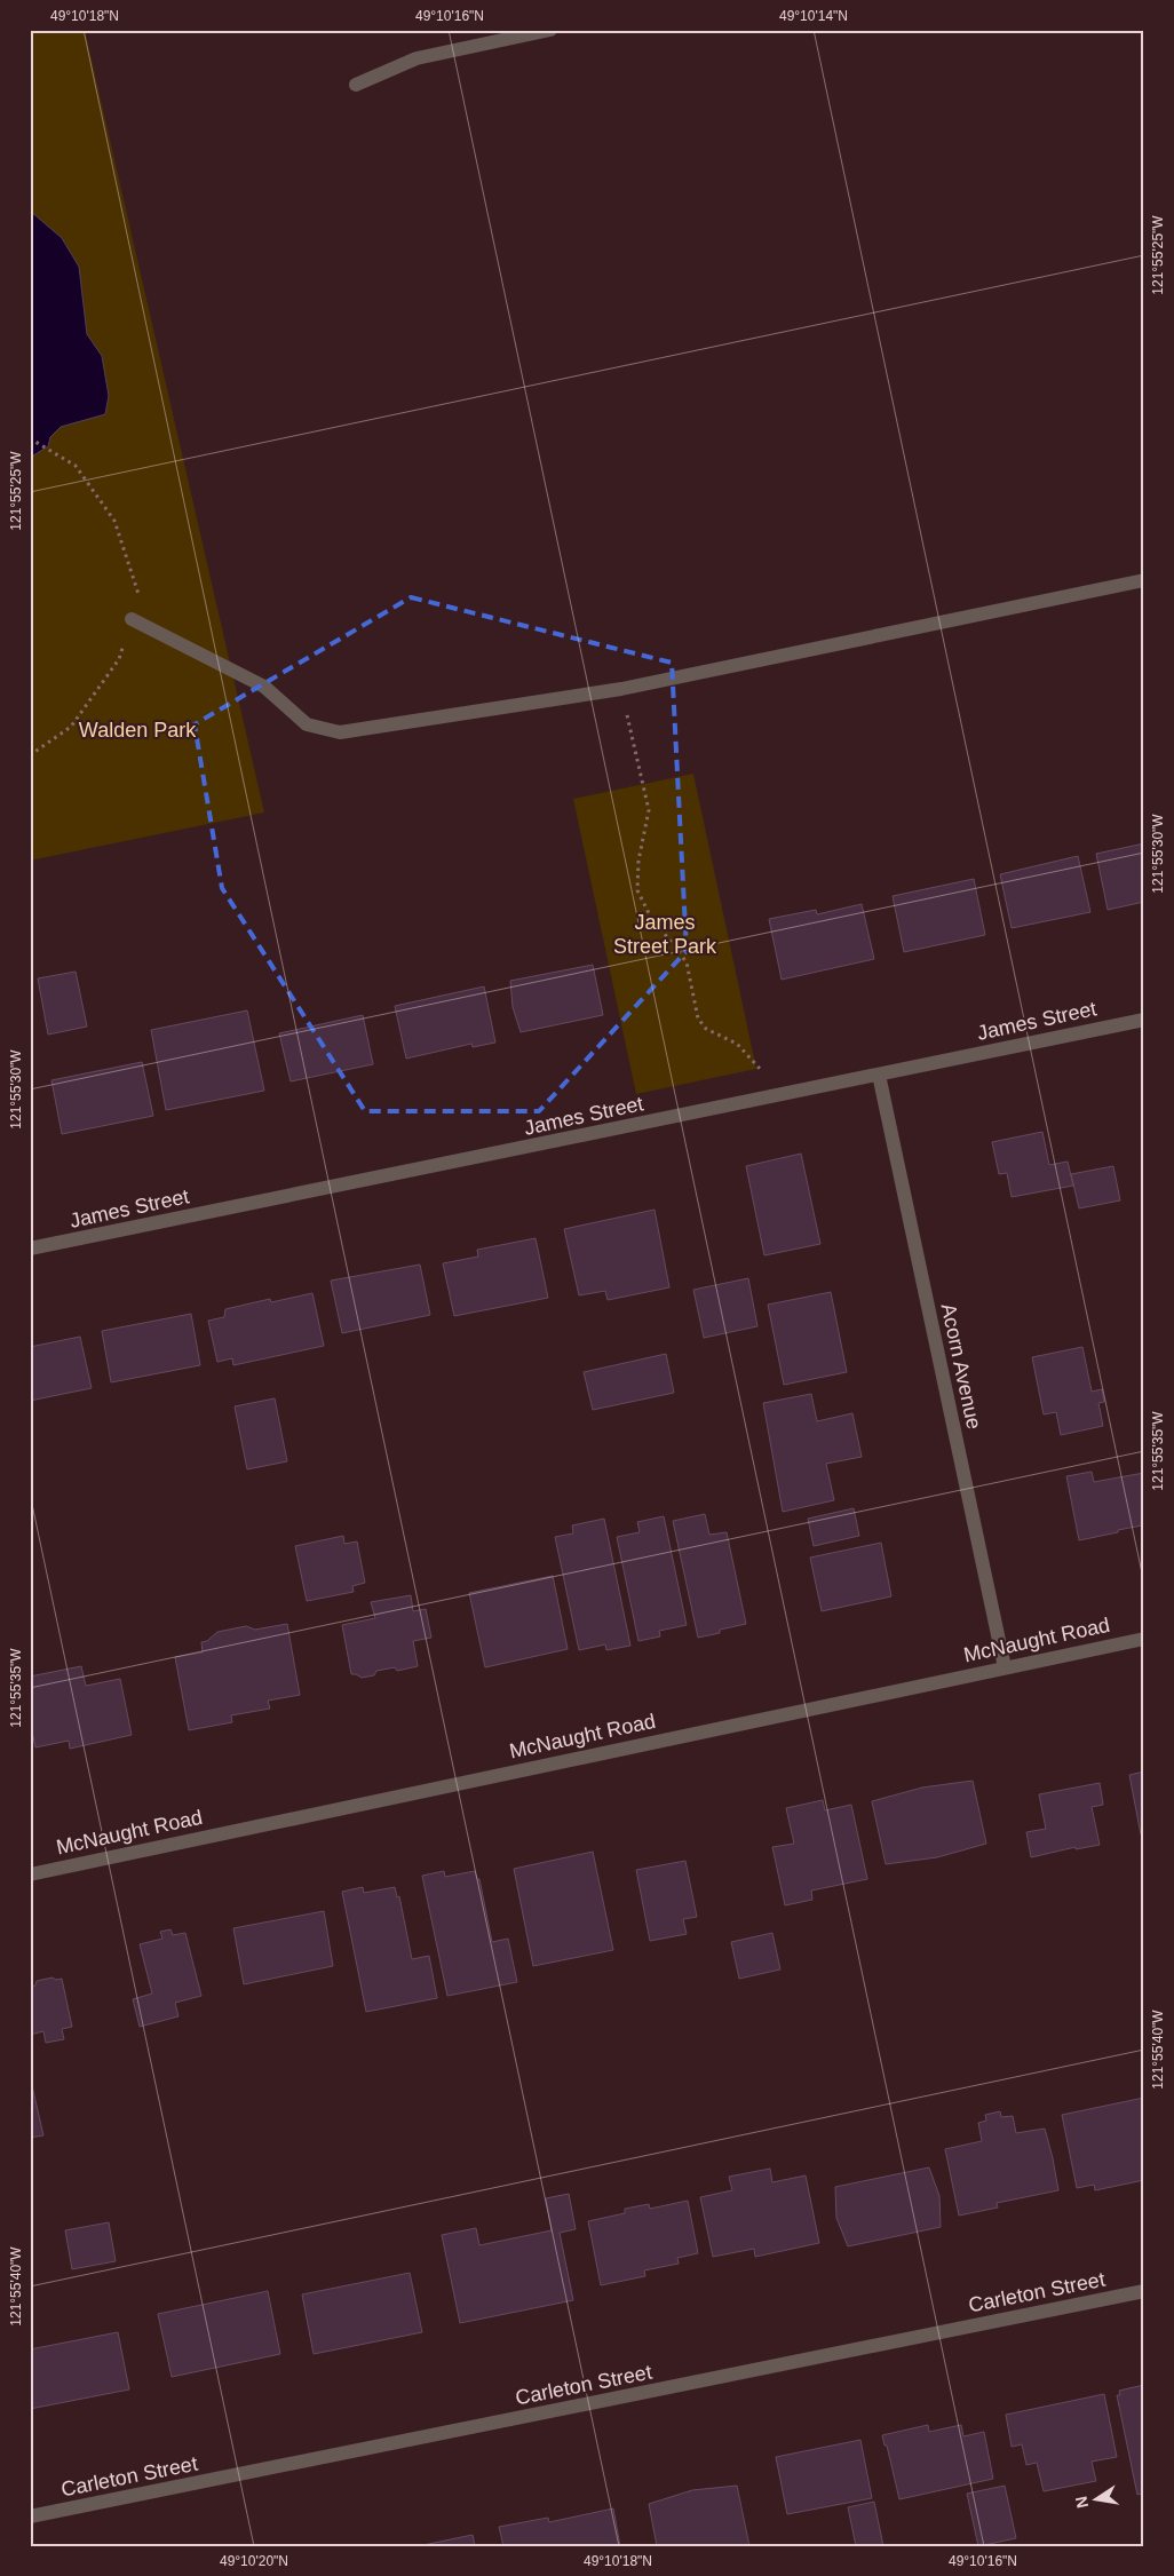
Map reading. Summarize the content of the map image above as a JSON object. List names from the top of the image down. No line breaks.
{"streets":{"street":["James Street","Acorn Avenue","McNaught Road","Carleton Street"]},"crossings":[["James Street","Acorn Avenue"],["Acorn Avenue","McNaught Road"]],"parks":["Walden Park","James Street Park"],"north":"left","coordinates":["49°10'18\"N","49°10'16\"N","49°10'14\"N","121°55'25\"W","121°55'30\"W","121°55'35\"W","121°55'40\"W","49°10'20\"N"]}
